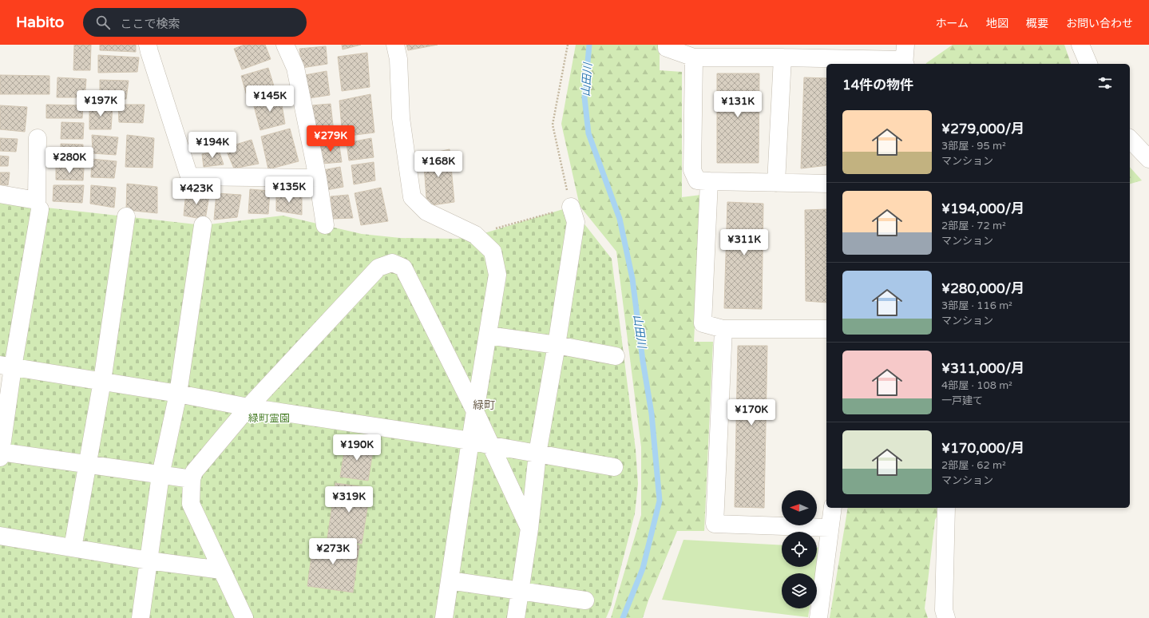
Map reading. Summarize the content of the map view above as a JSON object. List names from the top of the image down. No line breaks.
{"districts":["緑町"],"water":["山田川"],"parks":["緑町霊園"],"north":"left","page":{"header":"Habito","search":"ここで検索","nav":["ホーム","地図","概要","お問い合わせ"],"heading":"14件の物件","price":["¥145K","¥197K","¥131K","¥279K","¥194K","¥280K","¥168K","¥135K","¥423K","¥311K","¥170K","¥190K","¥319K","¥273K"],"list":[{"name":"¥279,000/月","note":"3部屋 · 95 m² · マンション"},{"name":"¥194,000/月","note":"2部屋 · 72 m² · マンション"},{"name":"¥280,000/月","note":"3部屋 · 116 m² · マンション"},{"name":"¥311,000/月","note":"4部屋 · 108 m² · 一戸建て"},{"name":"¥170,000/月","note":"2部屋 · 62 m² · マンション"}]}}
